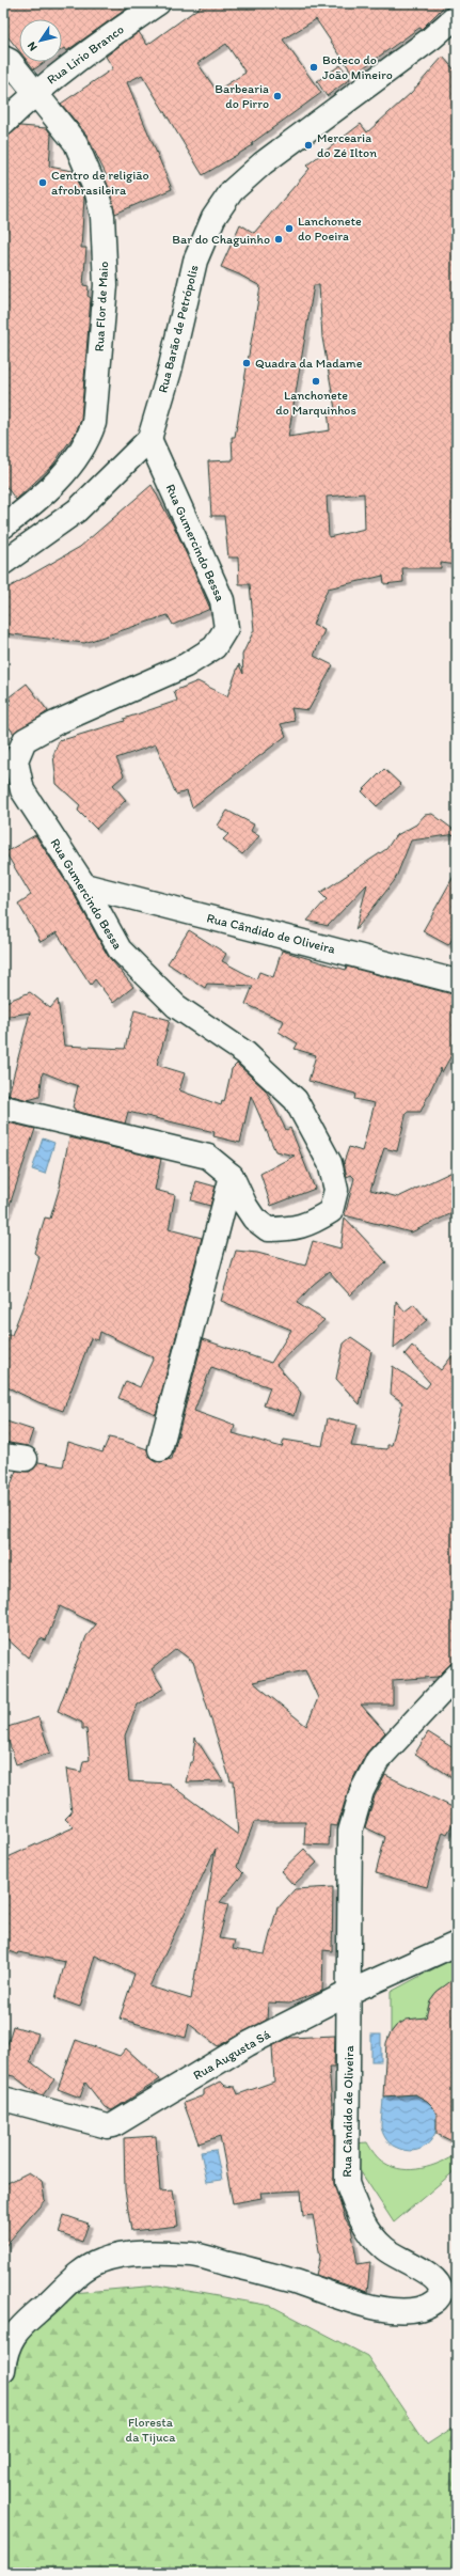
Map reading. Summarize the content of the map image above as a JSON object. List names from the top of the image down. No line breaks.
{"streets":{"street":["Rua Lirio Branco","Rua Flor de Maio","Rua Barão de Petrópolis","Rua Gumercindo Bessa","Rua Cândido de Oliveira","Rua Augusta Sá"]},"crossings":[["Rua Lirio Branco","Rua Flor de Maio"],["Rua Barão de Petrópolis","Rua Gumercindo Bessa"],["Rua Gumercindo Bessa","Rua Cândido de Oliveira"],["Rua Cândido de Oliveira","Rua Augusta Sá"]],"parks":["Floresta da Tijuca"],"places":["Boteco do João Mineiro","Barbearia do Pirro","Mercearia do Zé Ilton","Centro de religião afrobrasileira","Lanchonete do Poeira","Bar do Chaguinho","Quadra da Madame","Lanchonete do Marquinhos"],"north":"bottom left"}
